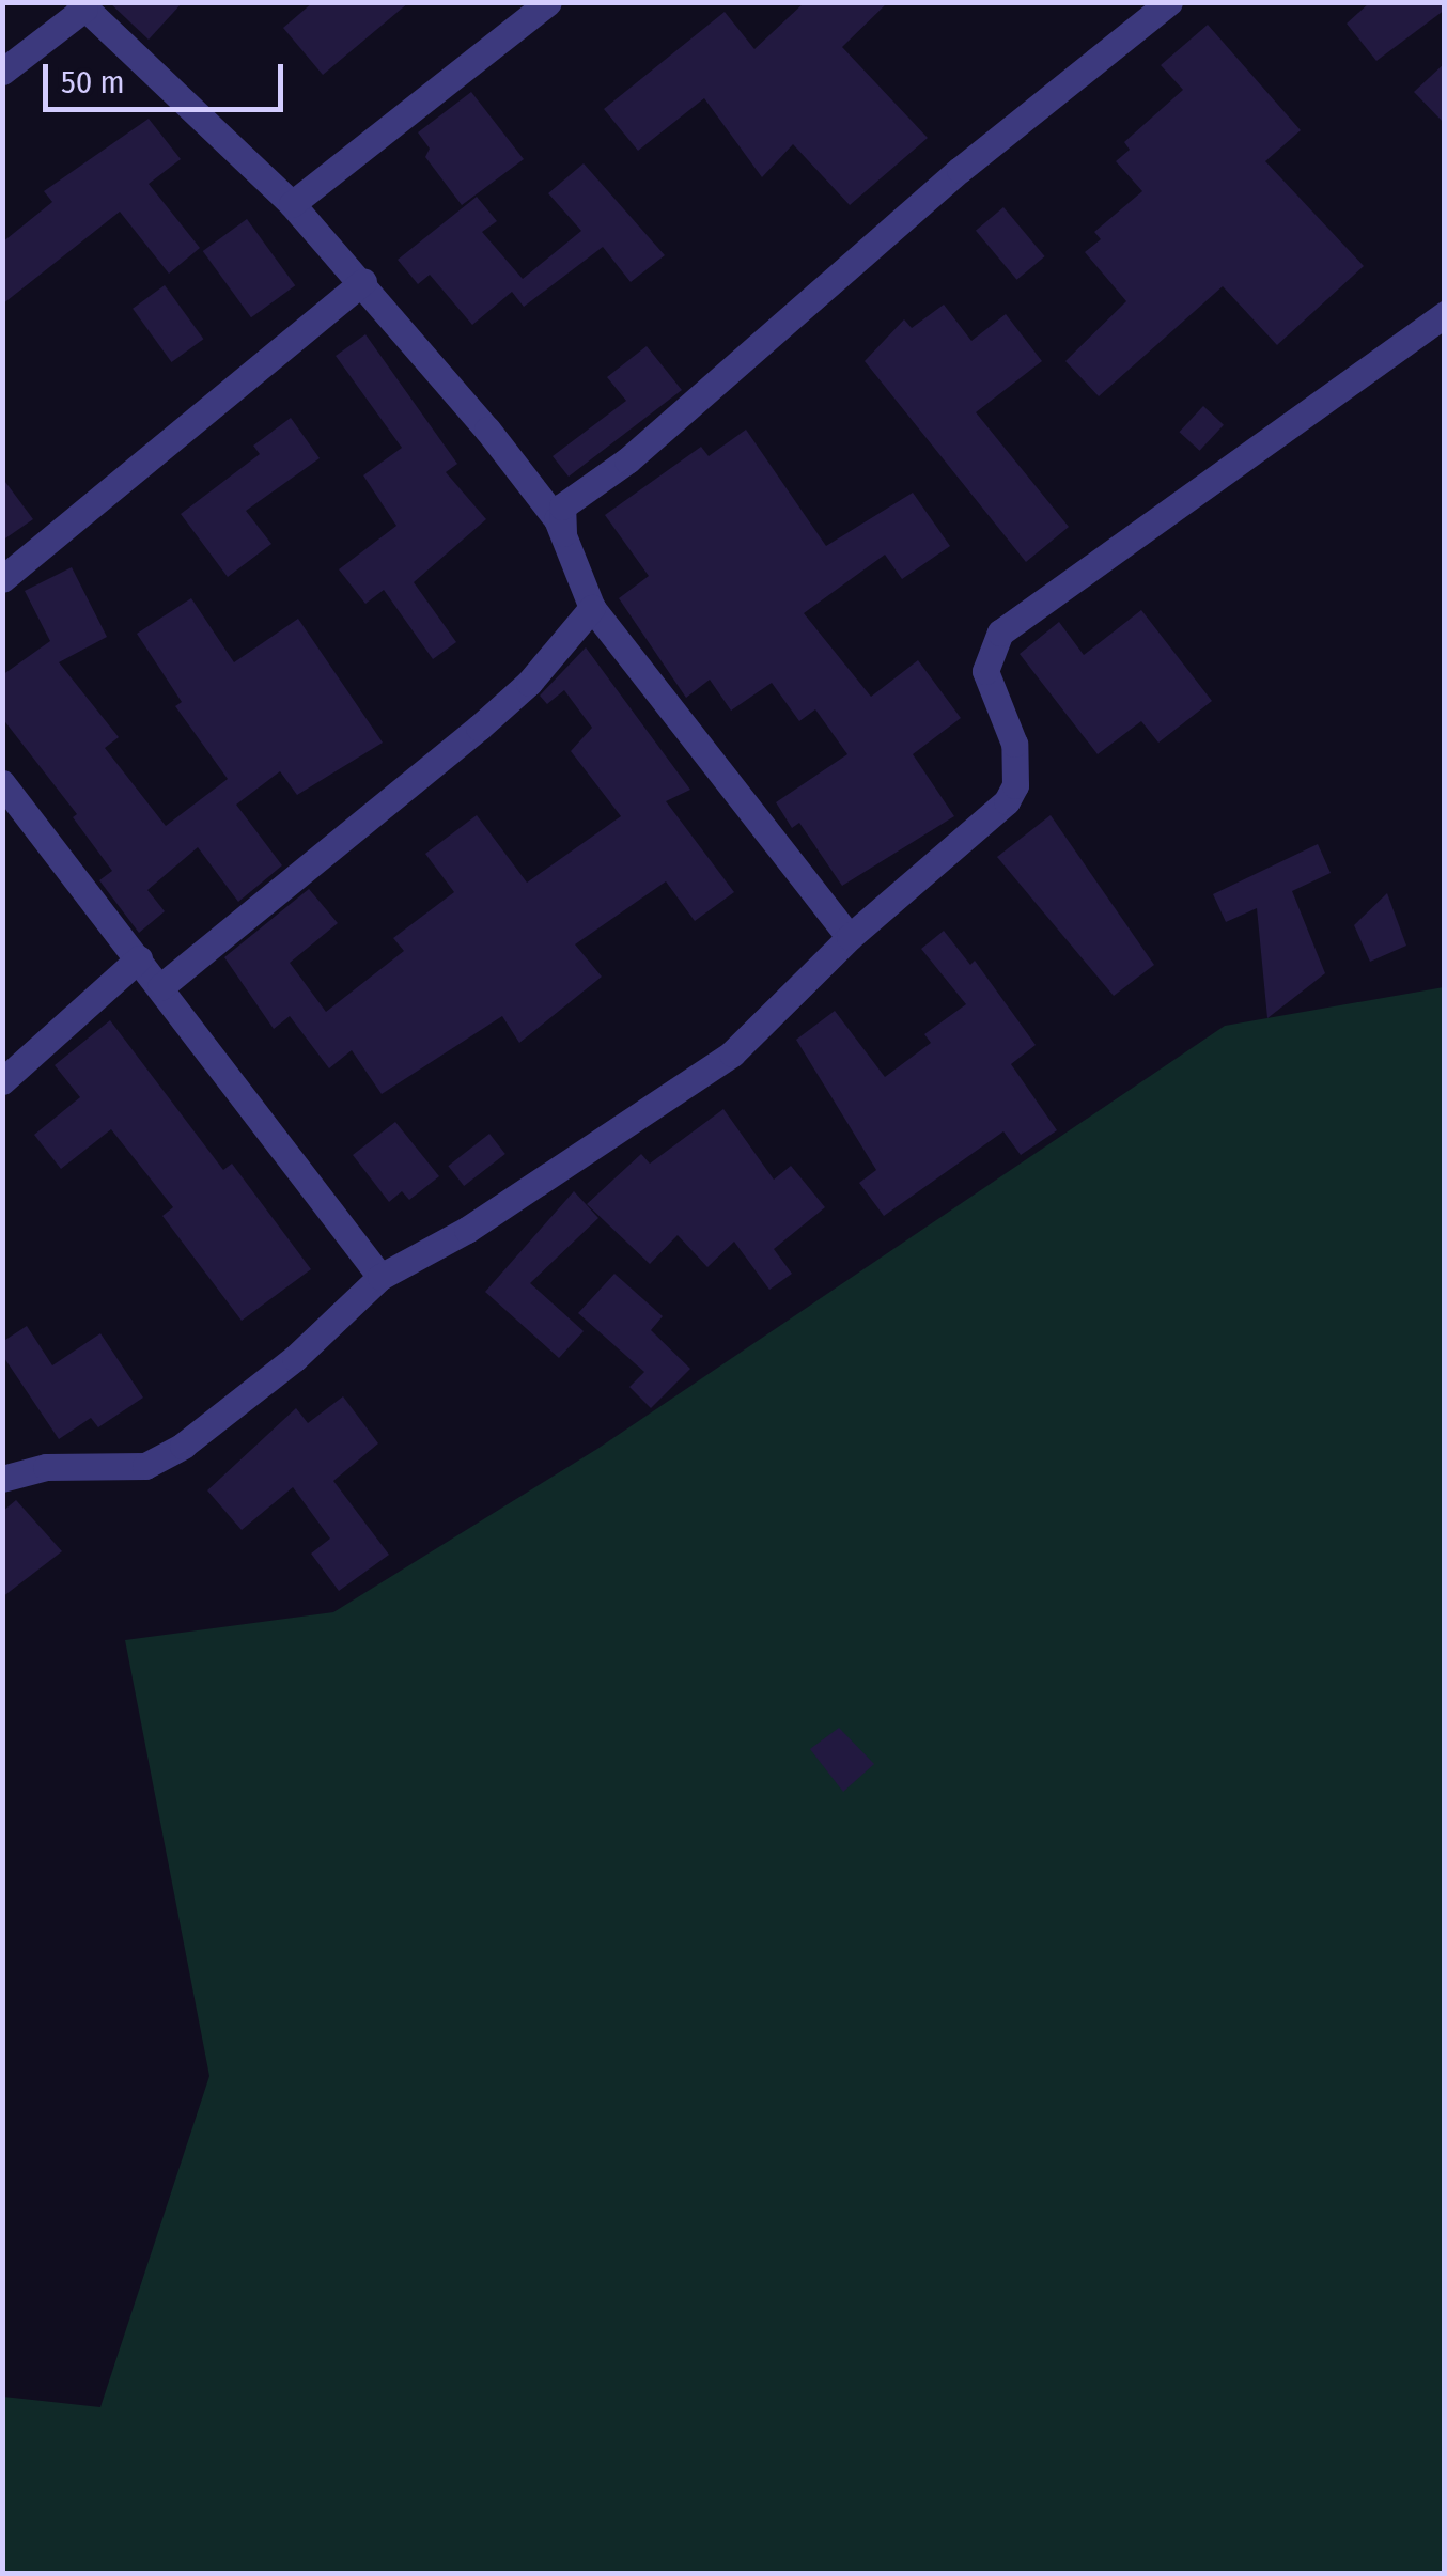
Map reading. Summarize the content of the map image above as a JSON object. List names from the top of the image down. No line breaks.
{"scale_bar":"50 m"}
